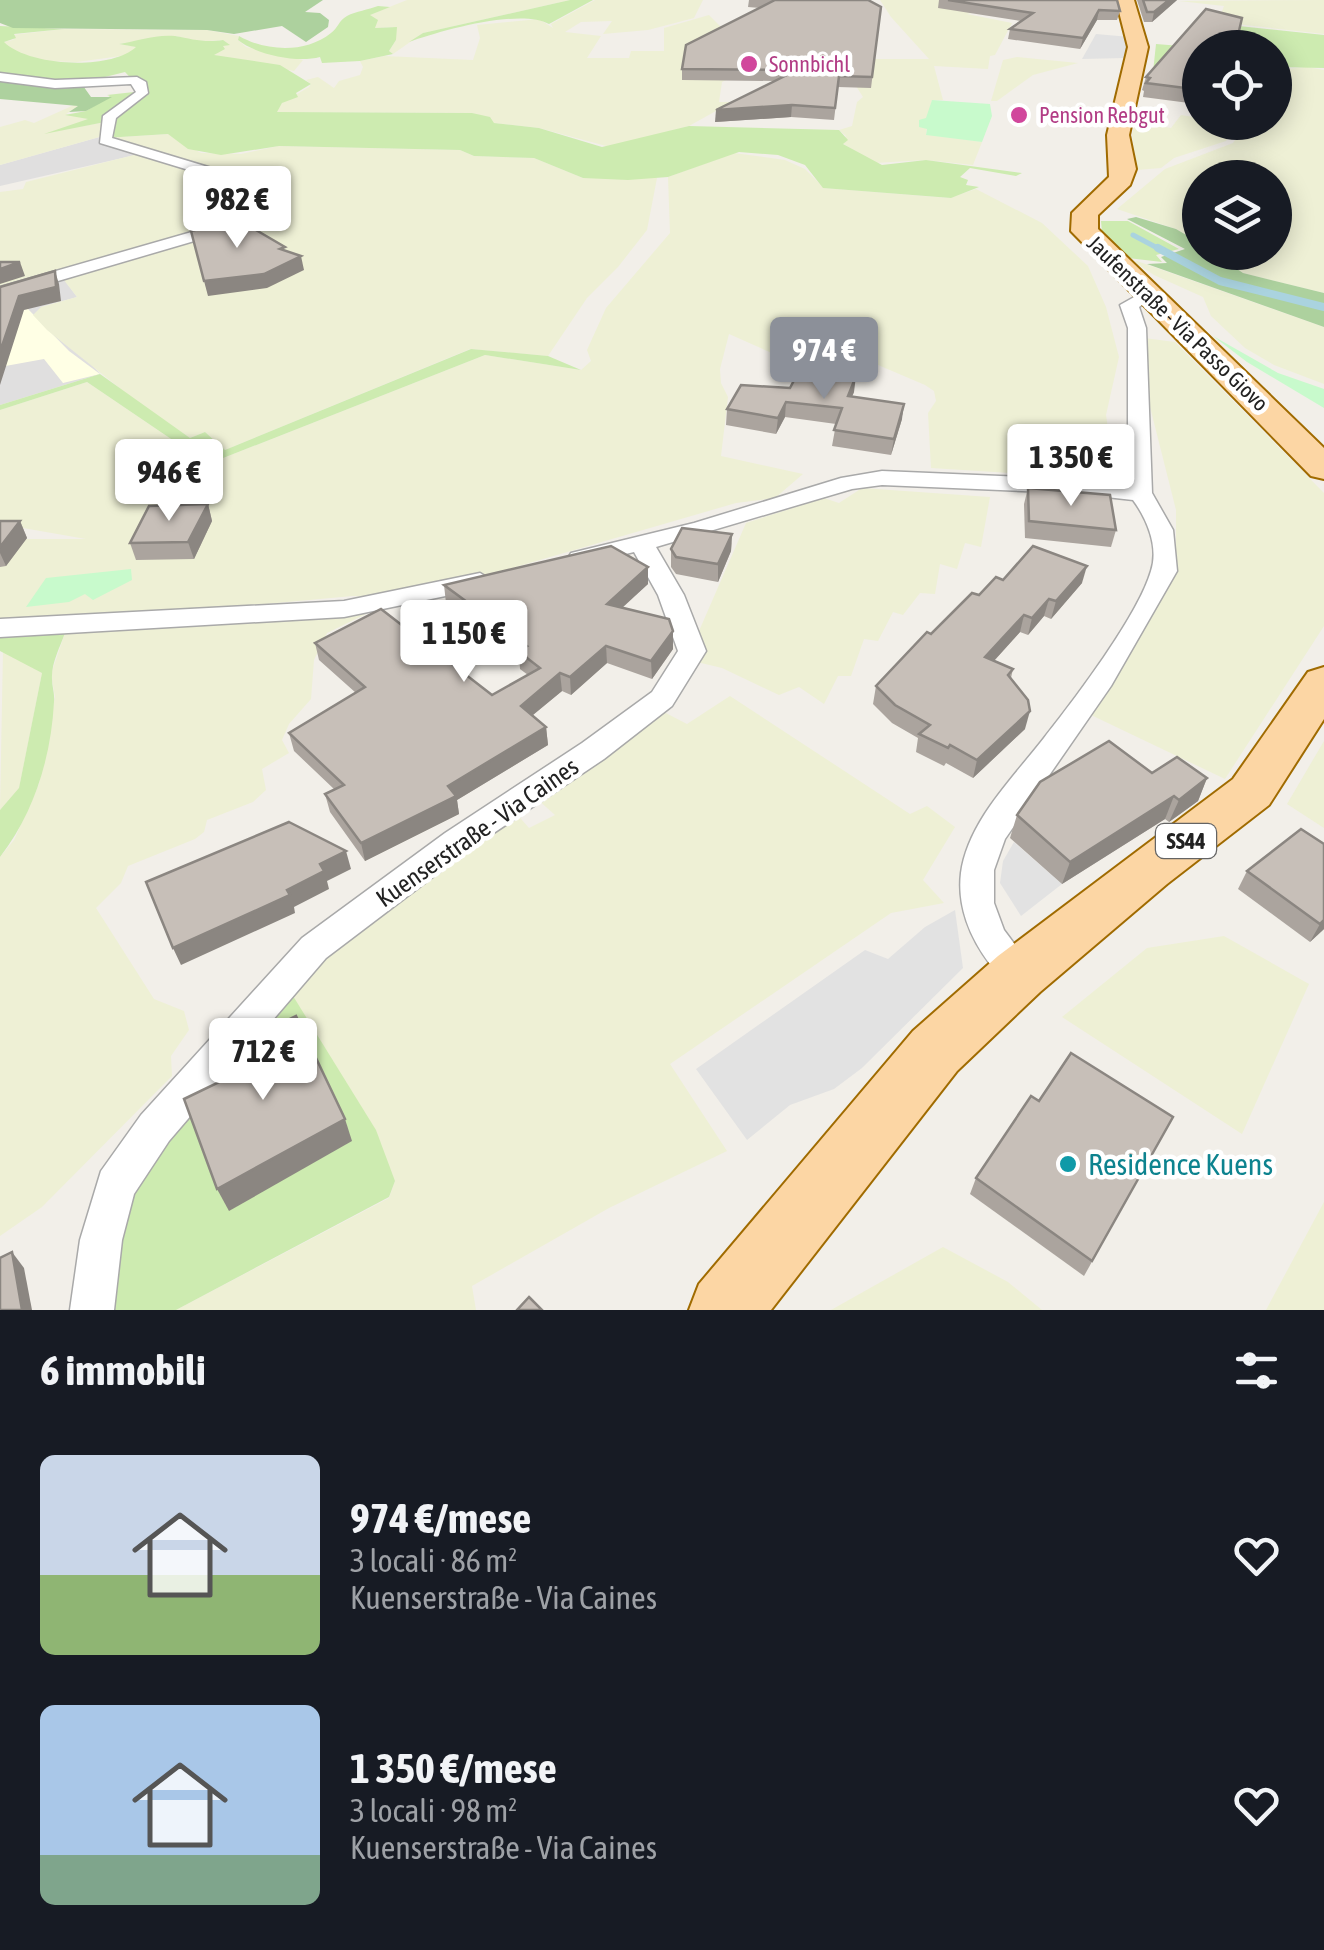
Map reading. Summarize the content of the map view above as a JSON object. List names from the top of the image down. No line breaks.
{"streets":{"main road":["Jaufenstraße - Via Passo Giovo","SS44"],"street":["Kuenserstraße - Via Caines"]},"places":["Sonnbichl","Pension Rebgut","Residence Kuens"],"page":{"price":["982 €","974 €","1 350 €","946 €","1 150 €","712 €"],"heading":"6 immobili","list":[{"name":"974 €/mese","note":"3 locali · 86 m² · Kuenserstraße - Via Caines"},{"name":"1 350 €/mese","note":"3 locali · 98 m² · Kuenserstraße - Via Caines"}]}}
